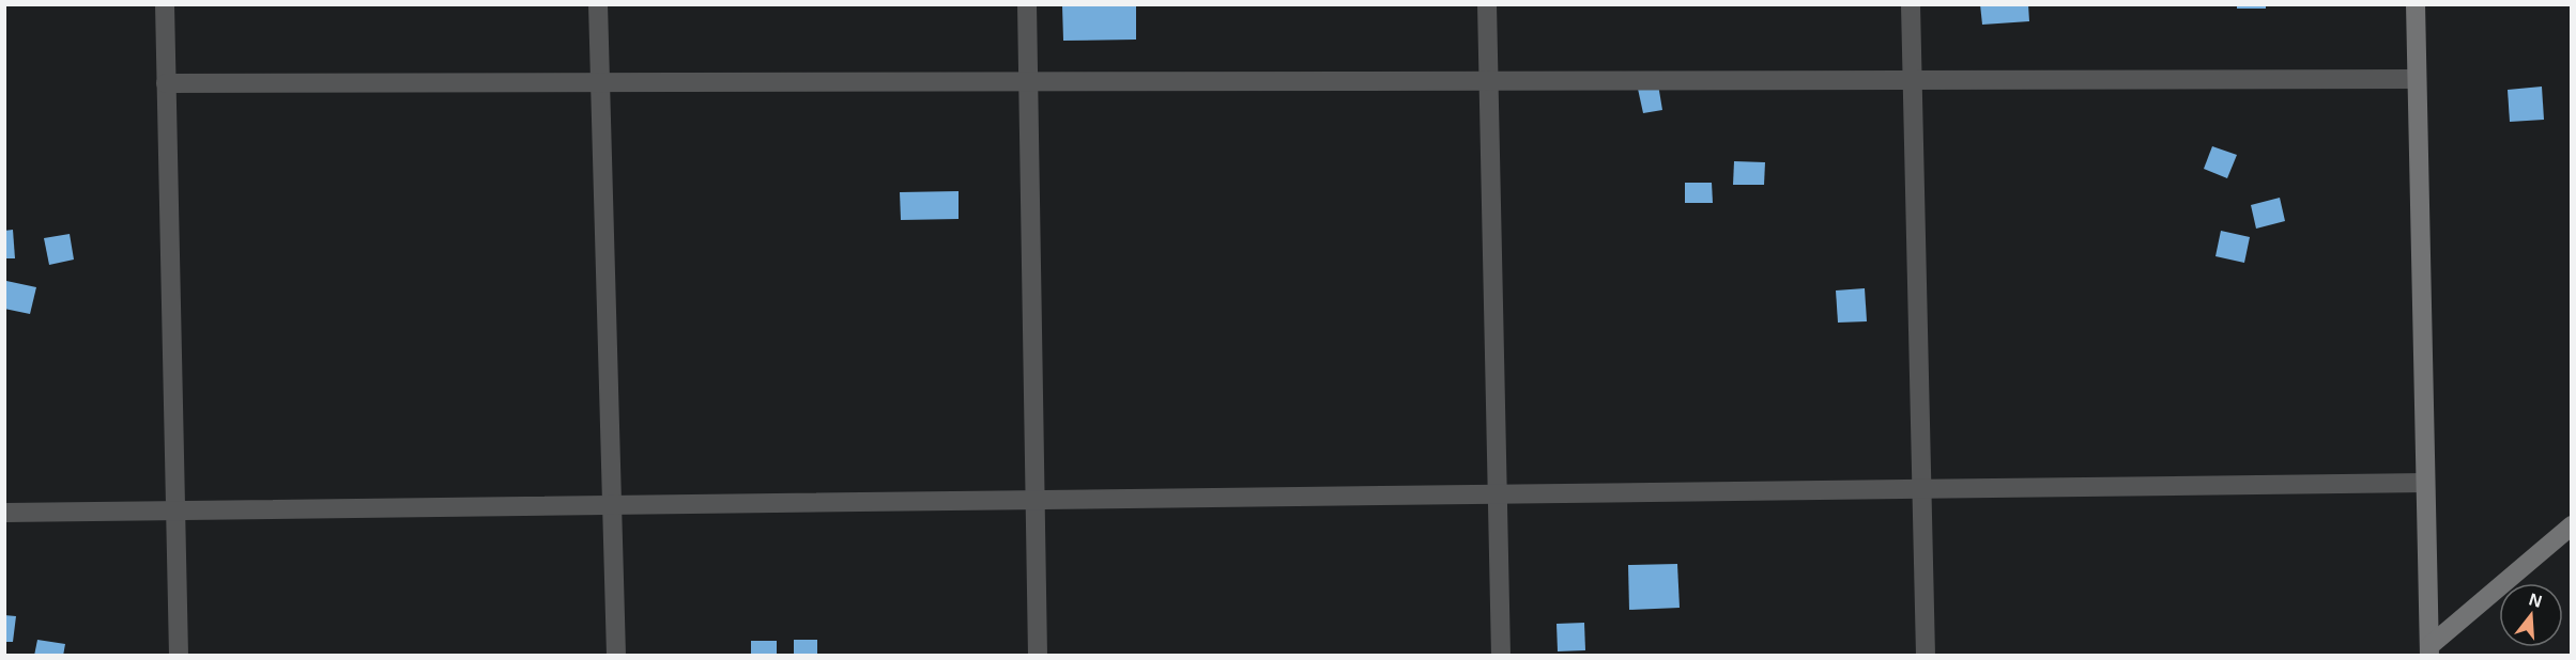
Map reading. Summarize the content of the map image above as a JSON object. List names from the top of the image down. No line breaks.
{"north":"top"}
